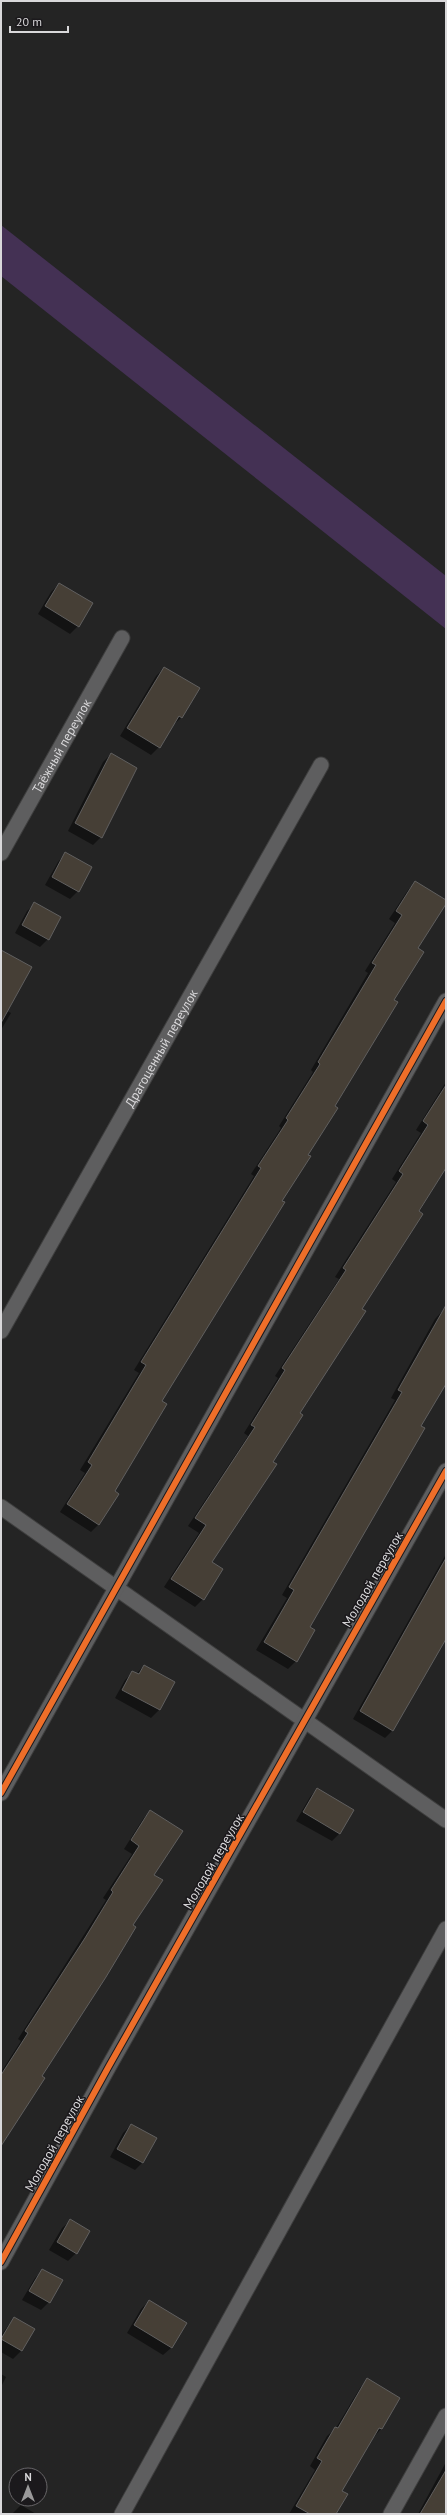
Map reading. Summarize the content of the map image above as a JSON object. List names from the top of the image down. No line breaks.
{"streets":{"street":["Таёжный переулок","Драгоценный переулок","Молодой переулок"]},"scale_bar":"20 m","north":"top"}
